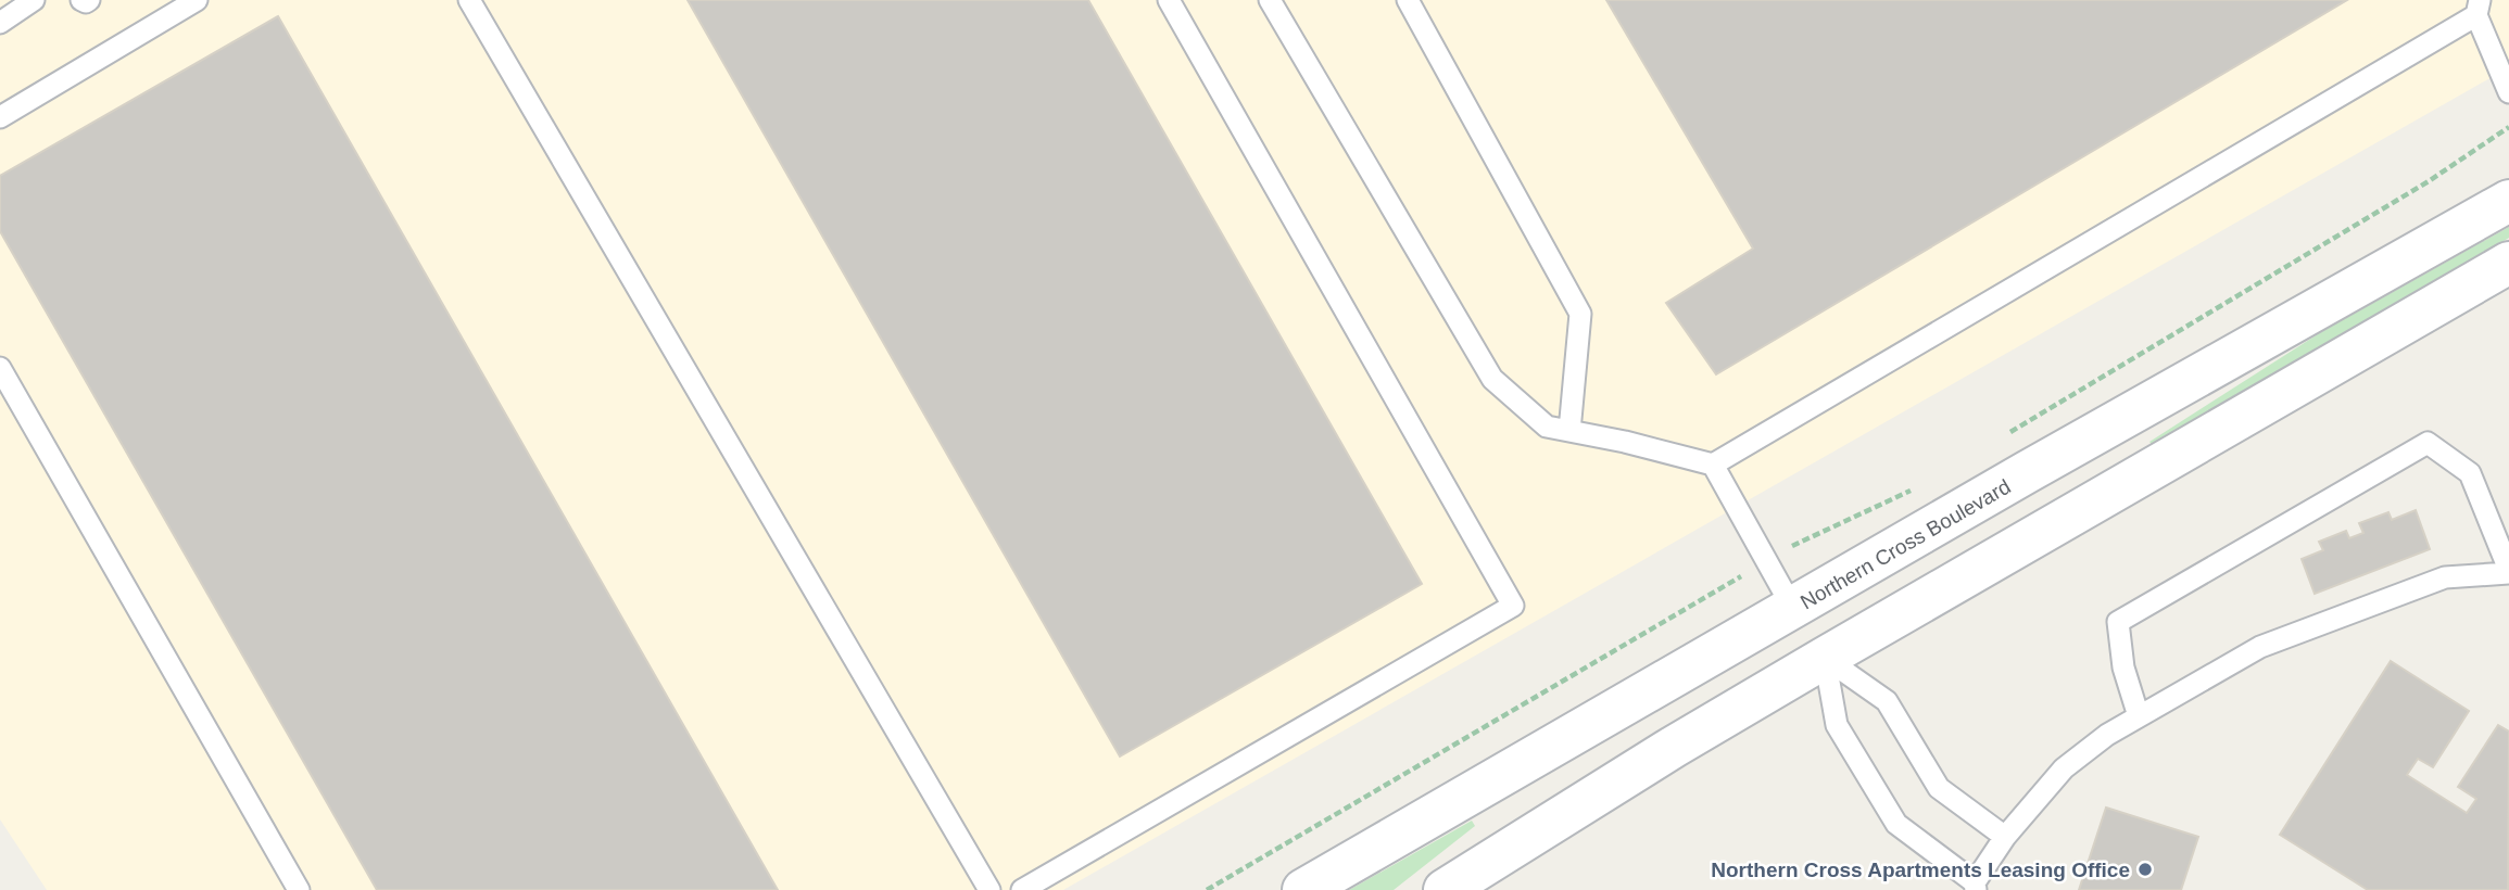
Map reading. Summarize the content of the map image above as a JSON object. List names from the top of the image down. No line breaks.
{"streets":{"street":["Northern Cross Boulevard"]},"places":["Northern Cross Apartments Leasing Office"]}
